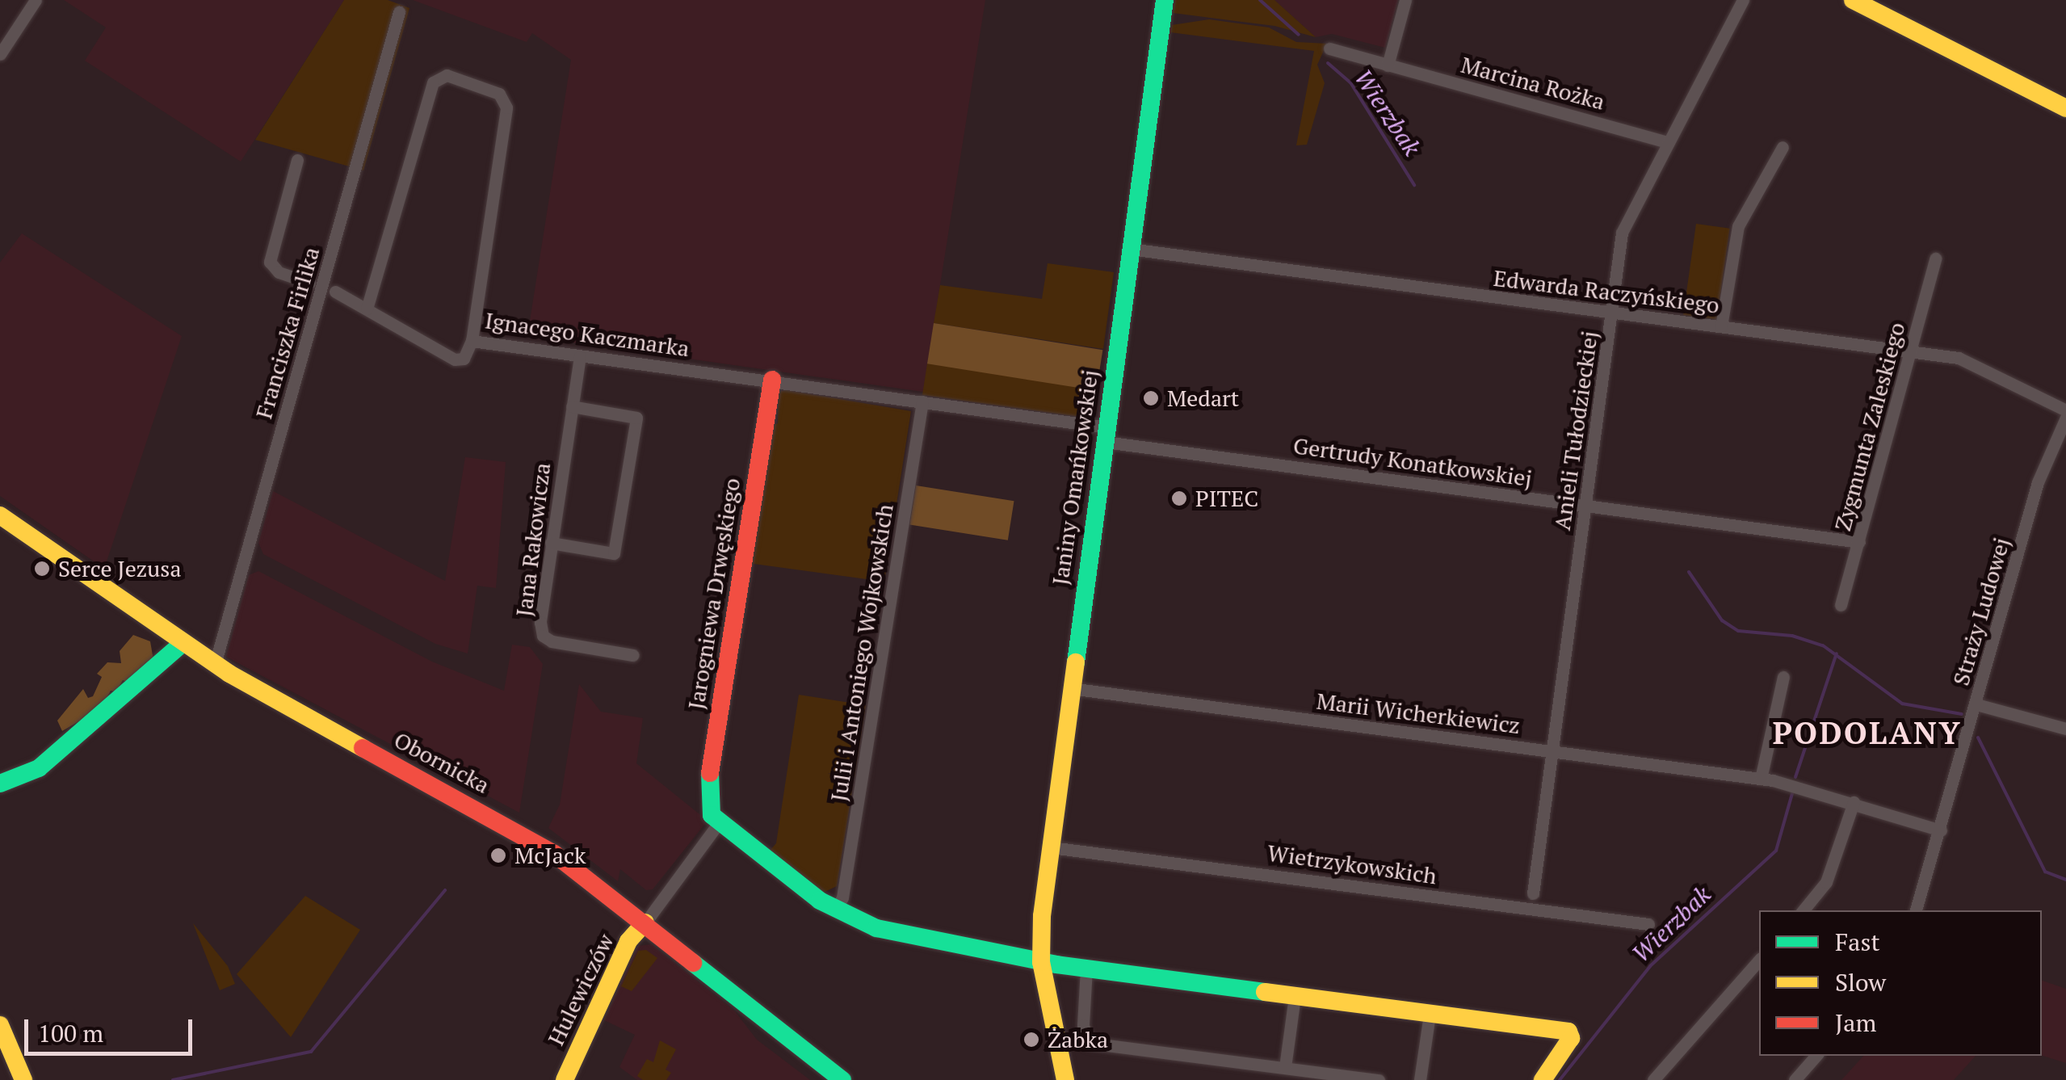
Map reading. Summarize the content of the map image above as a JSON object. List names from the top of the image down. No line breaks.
{"streets":{"street":["Marcina Rożka","Edwarda Raczyńskiego","Franciszka Firlika","Ignacego Kaczmarka","Zygmunta Zaleskiego","Anieli Tułodzieckiej","Gertrudy Konatkowskiej","Janiny Omańkowskiej","Jana Rakowicza","Jarogniewa Drwęskiego","Straży Ludowej","Julii i Antoniego Wojkowskich","Marii Wicherkiewicz","Obornicka","Wietrzykowskich","Hulewiczów"]},"crossings":[["Marcina Rożka","Anieli Tułodzieckiej"],["Edwarda Raczyńskiego","Zygmunta Zaleskiego"],["Edwarda Raczyńskiego","Anieli Tułodzieckiej"],["Edwarda Raczyńskiego","Janiny Omańkowskiej"],["Franciszka Firlika","Ignacego Kaczmarka"],["Franciszka Firlika","Obornicka"],["Ignacego Kaczmarka","Gertrudy Konatkowskiej"],["Ignacego Kaczmarka","Janiny Omańkowskiej"],["Ignacego Kaczmarka","Jana Rakowicza"],["Ignacego Kaczmarka","Jarogniewa Drwęskiego"],["Ignacego Kaczmarka","Julii i Antoniego Wojkowskich"],["Zygmunta Zaleskiego","Gertrudy Konatkowskiej"],["Anieli Tułodzieckiej","Gertrudy Konatkowskiej"],["Anieli Tułodzieckiej","Marii Wicherkiewicz"],["Gertrudy Konatkowskiej","Janiny Omańkowskiej"],["Janiny Omańkowskiej","Marii Wicherkiewicz"],["Janiny Omańkowskiej","Wietrzykowskich"],["Straży Ludowej","Marii Wicherkiewicz"],["Obornicka","Hulewiczów"]],"districts":["PODOLANY"],"water":["Wierzbak"],"places":["Medart","PITEC","Serce Jezusa","McJack","Żabka"],"legend":["Fast","Slow","Jam"],"scale_bar":"100 m"}
